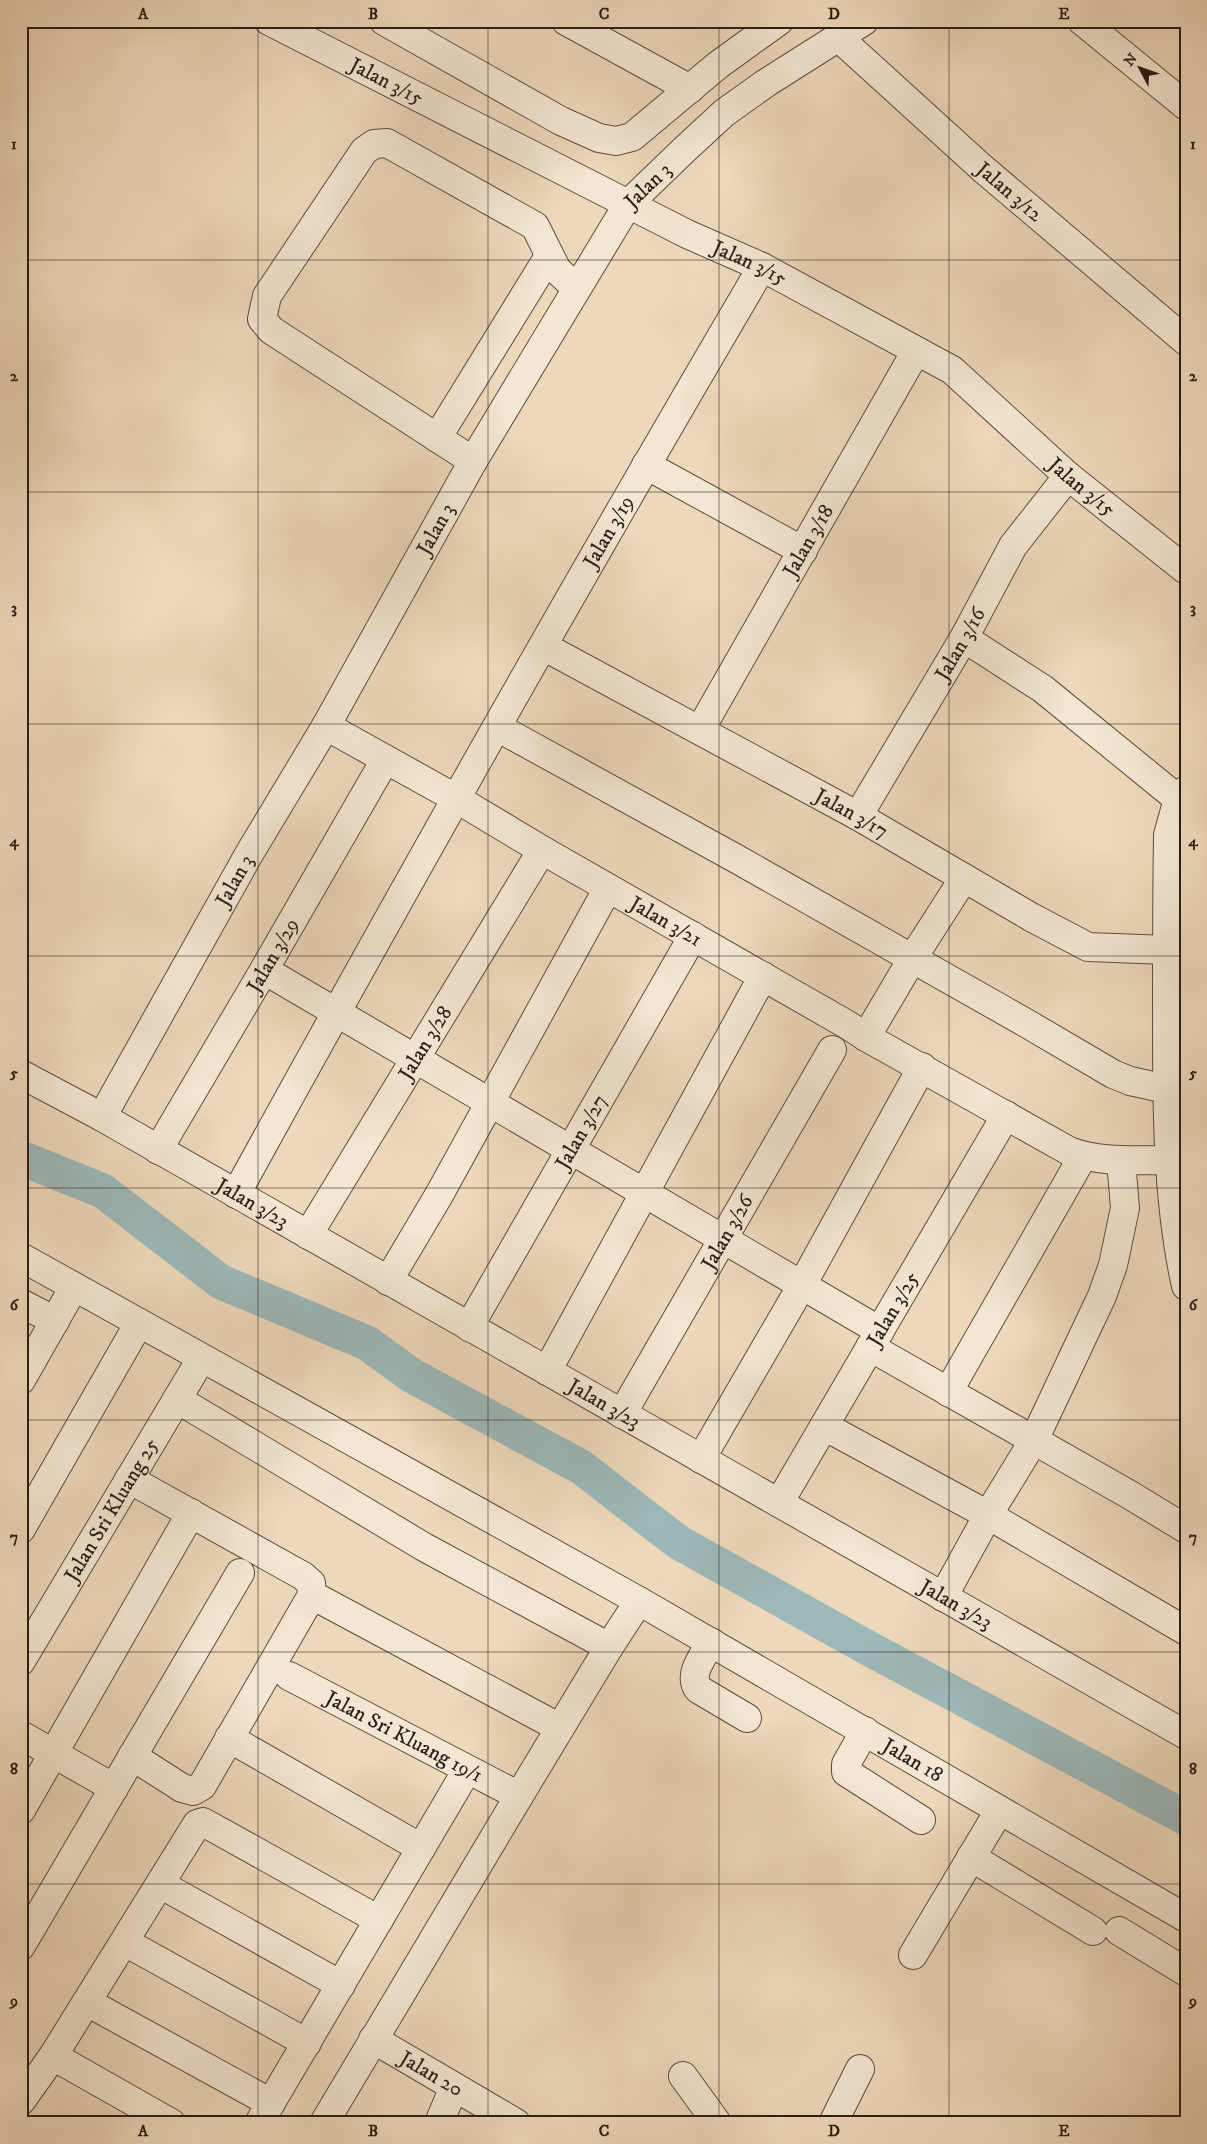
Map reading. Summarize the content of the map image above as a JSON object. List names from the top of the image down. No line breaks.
{"streets":{"street":["Jalan 3/15","Jalan 3","Jalan 3/12","Jalan 3/19","Jalan 3/18","Jalan 3/16","Jalan 3/17","Jalan 3/21","Jalan 3/29","Jalan 3/28","Jalan 3/27","Jalan 3/23","Jalan 3/26","Jalan 3/25","Jalan Sri Kluang 25","Jalan Sri Kluang 19/1","Jalan 18","Jalan 20"]},"crossings":[["Jalan 3/15","Jalan 3"],["Jalan 3/15","Jalan 3/19"],["Jalan 3/15","Jalan 3/18"],["Jalan 3/15","Jalan 3/16"],["Jalan 3","Jalan 3/12"],["Jalan 3","Jalan 3/21"],["Jalan 3","Jalan 3/23"],["Jalan 3/19","Jalan 3/17"],["Jalan 3/19","Jalan 3/21"],["Jalan 3/19","Jalan 3/23"],["Jalan 3/18","Jalan 3/17"],["Jalan 3/16","Jalan 3/17"],["Jalan 3/21","Jalan 3/29"],["Jalan 3/21","Jalan 3/28"],["Jalan 3/21","Jalan 3/27"],["Jalan 3/21","Jalan 3/25"],["Jalan 3/29","Jalan 3/23"],["Jalan 3/28","Jalan 3/23"],["Jalan 3/27","Jalan 3/23"],["Jalan 3/23","Jalan 3/26"],["Jalan 3/23","Jalan 3/25"],["Jalan Sri Kluang 25","Jalan 18"]],"north":"top left","grid":{"columns":["A","B","C","D","E"],"rows":["1","2","3","4","5","6","7","8","9"]}}
